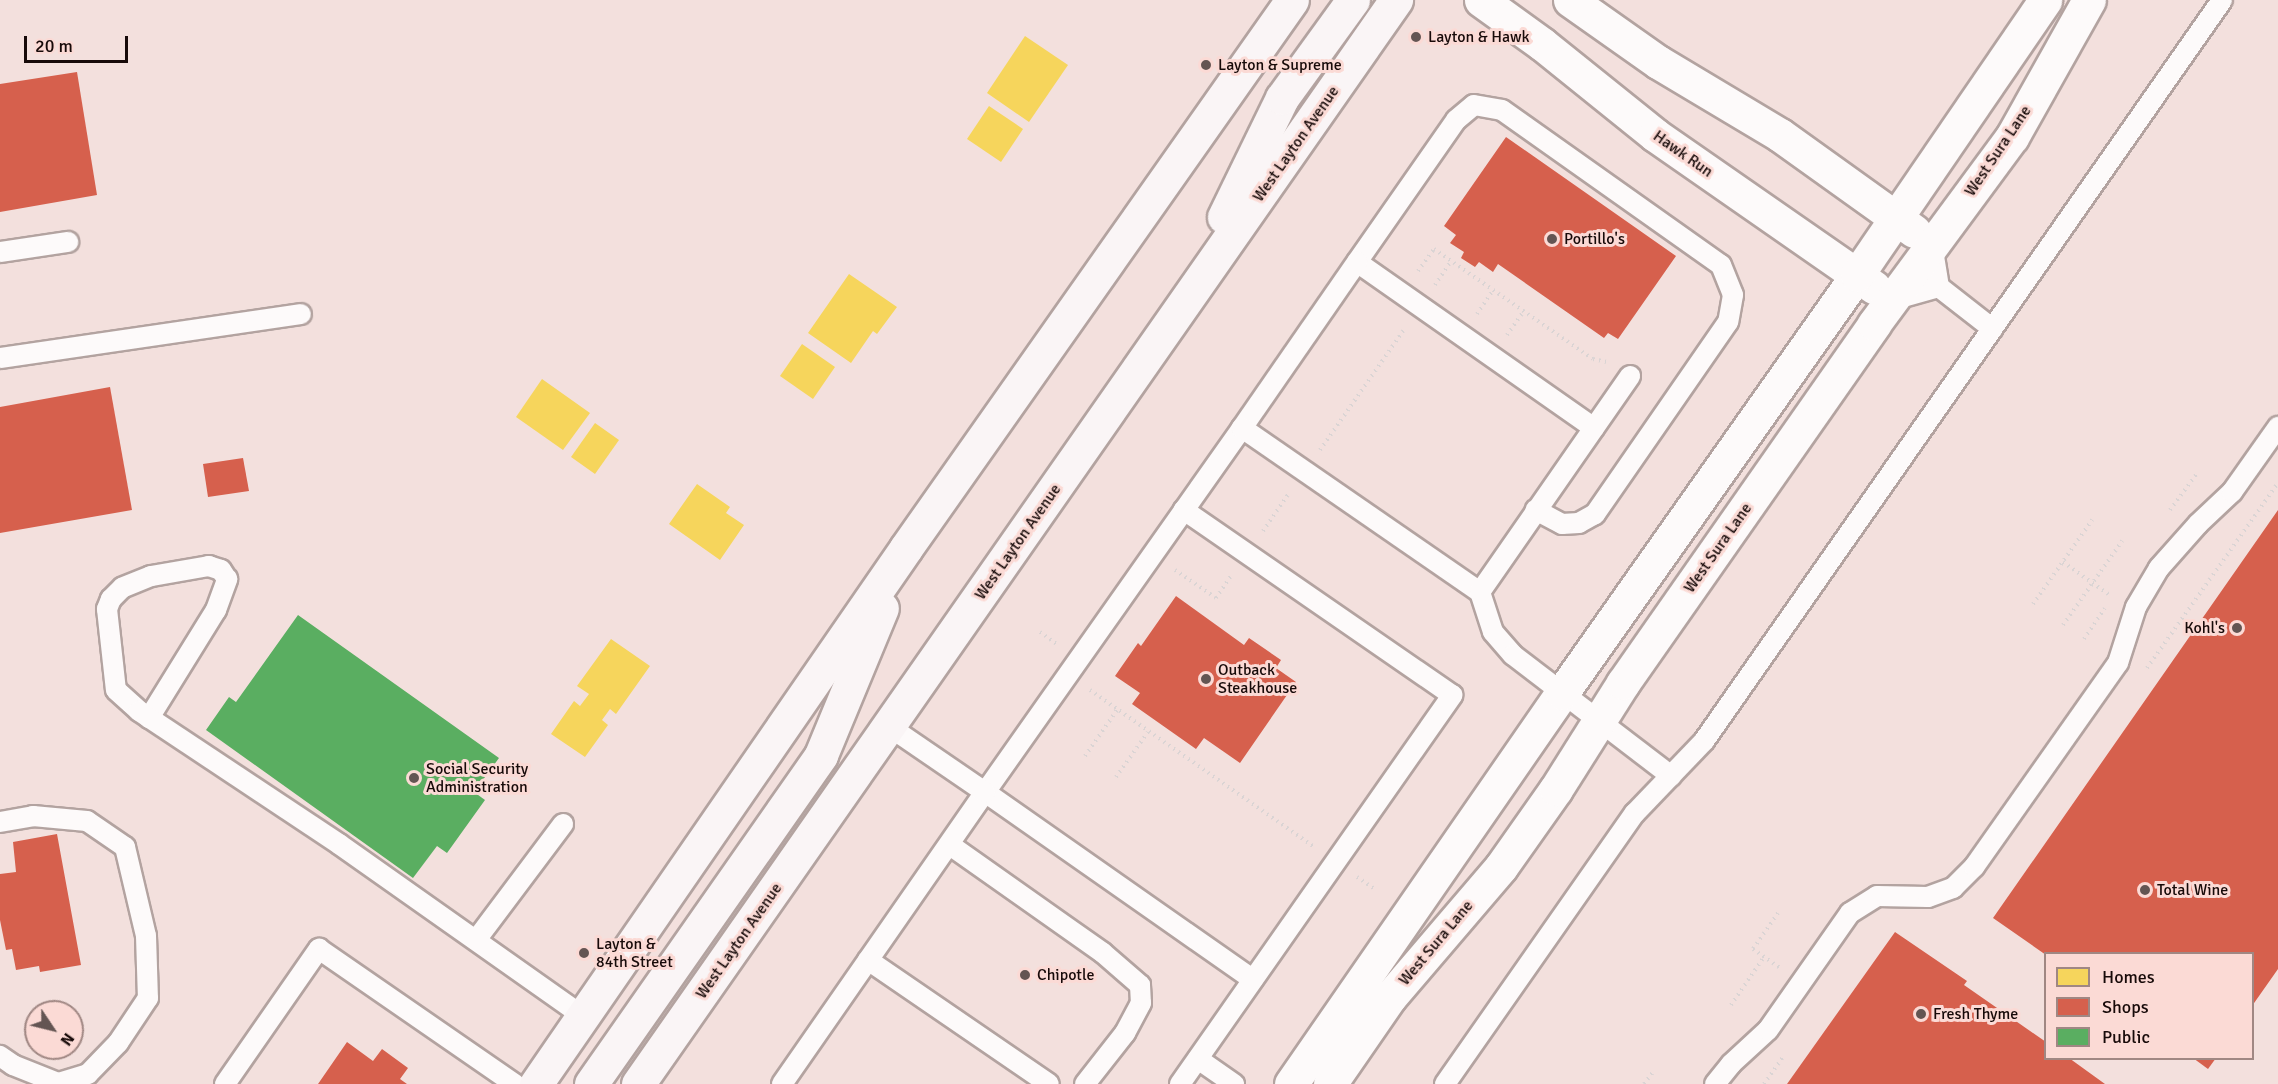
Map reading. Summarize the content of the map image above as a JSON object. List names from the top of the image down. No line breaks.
{"streets":{"main road":["West Layton Avenue"],"street":["West Sura Lane","Hawk Run"]},"crossings":[["West Sura Lane","Hawk Run"]],"places":["Layton & Hawk","Layton & Supreme","Portillo's","Kohl's","Outback Steakhouse","Social Security Administration","Total Wine","Layton & 84th Street","Chipotle","Fresh Thyme"],"legend":["Homes","Shops","Public"],"scale_bar":"20 m","north":"bottom right"}
